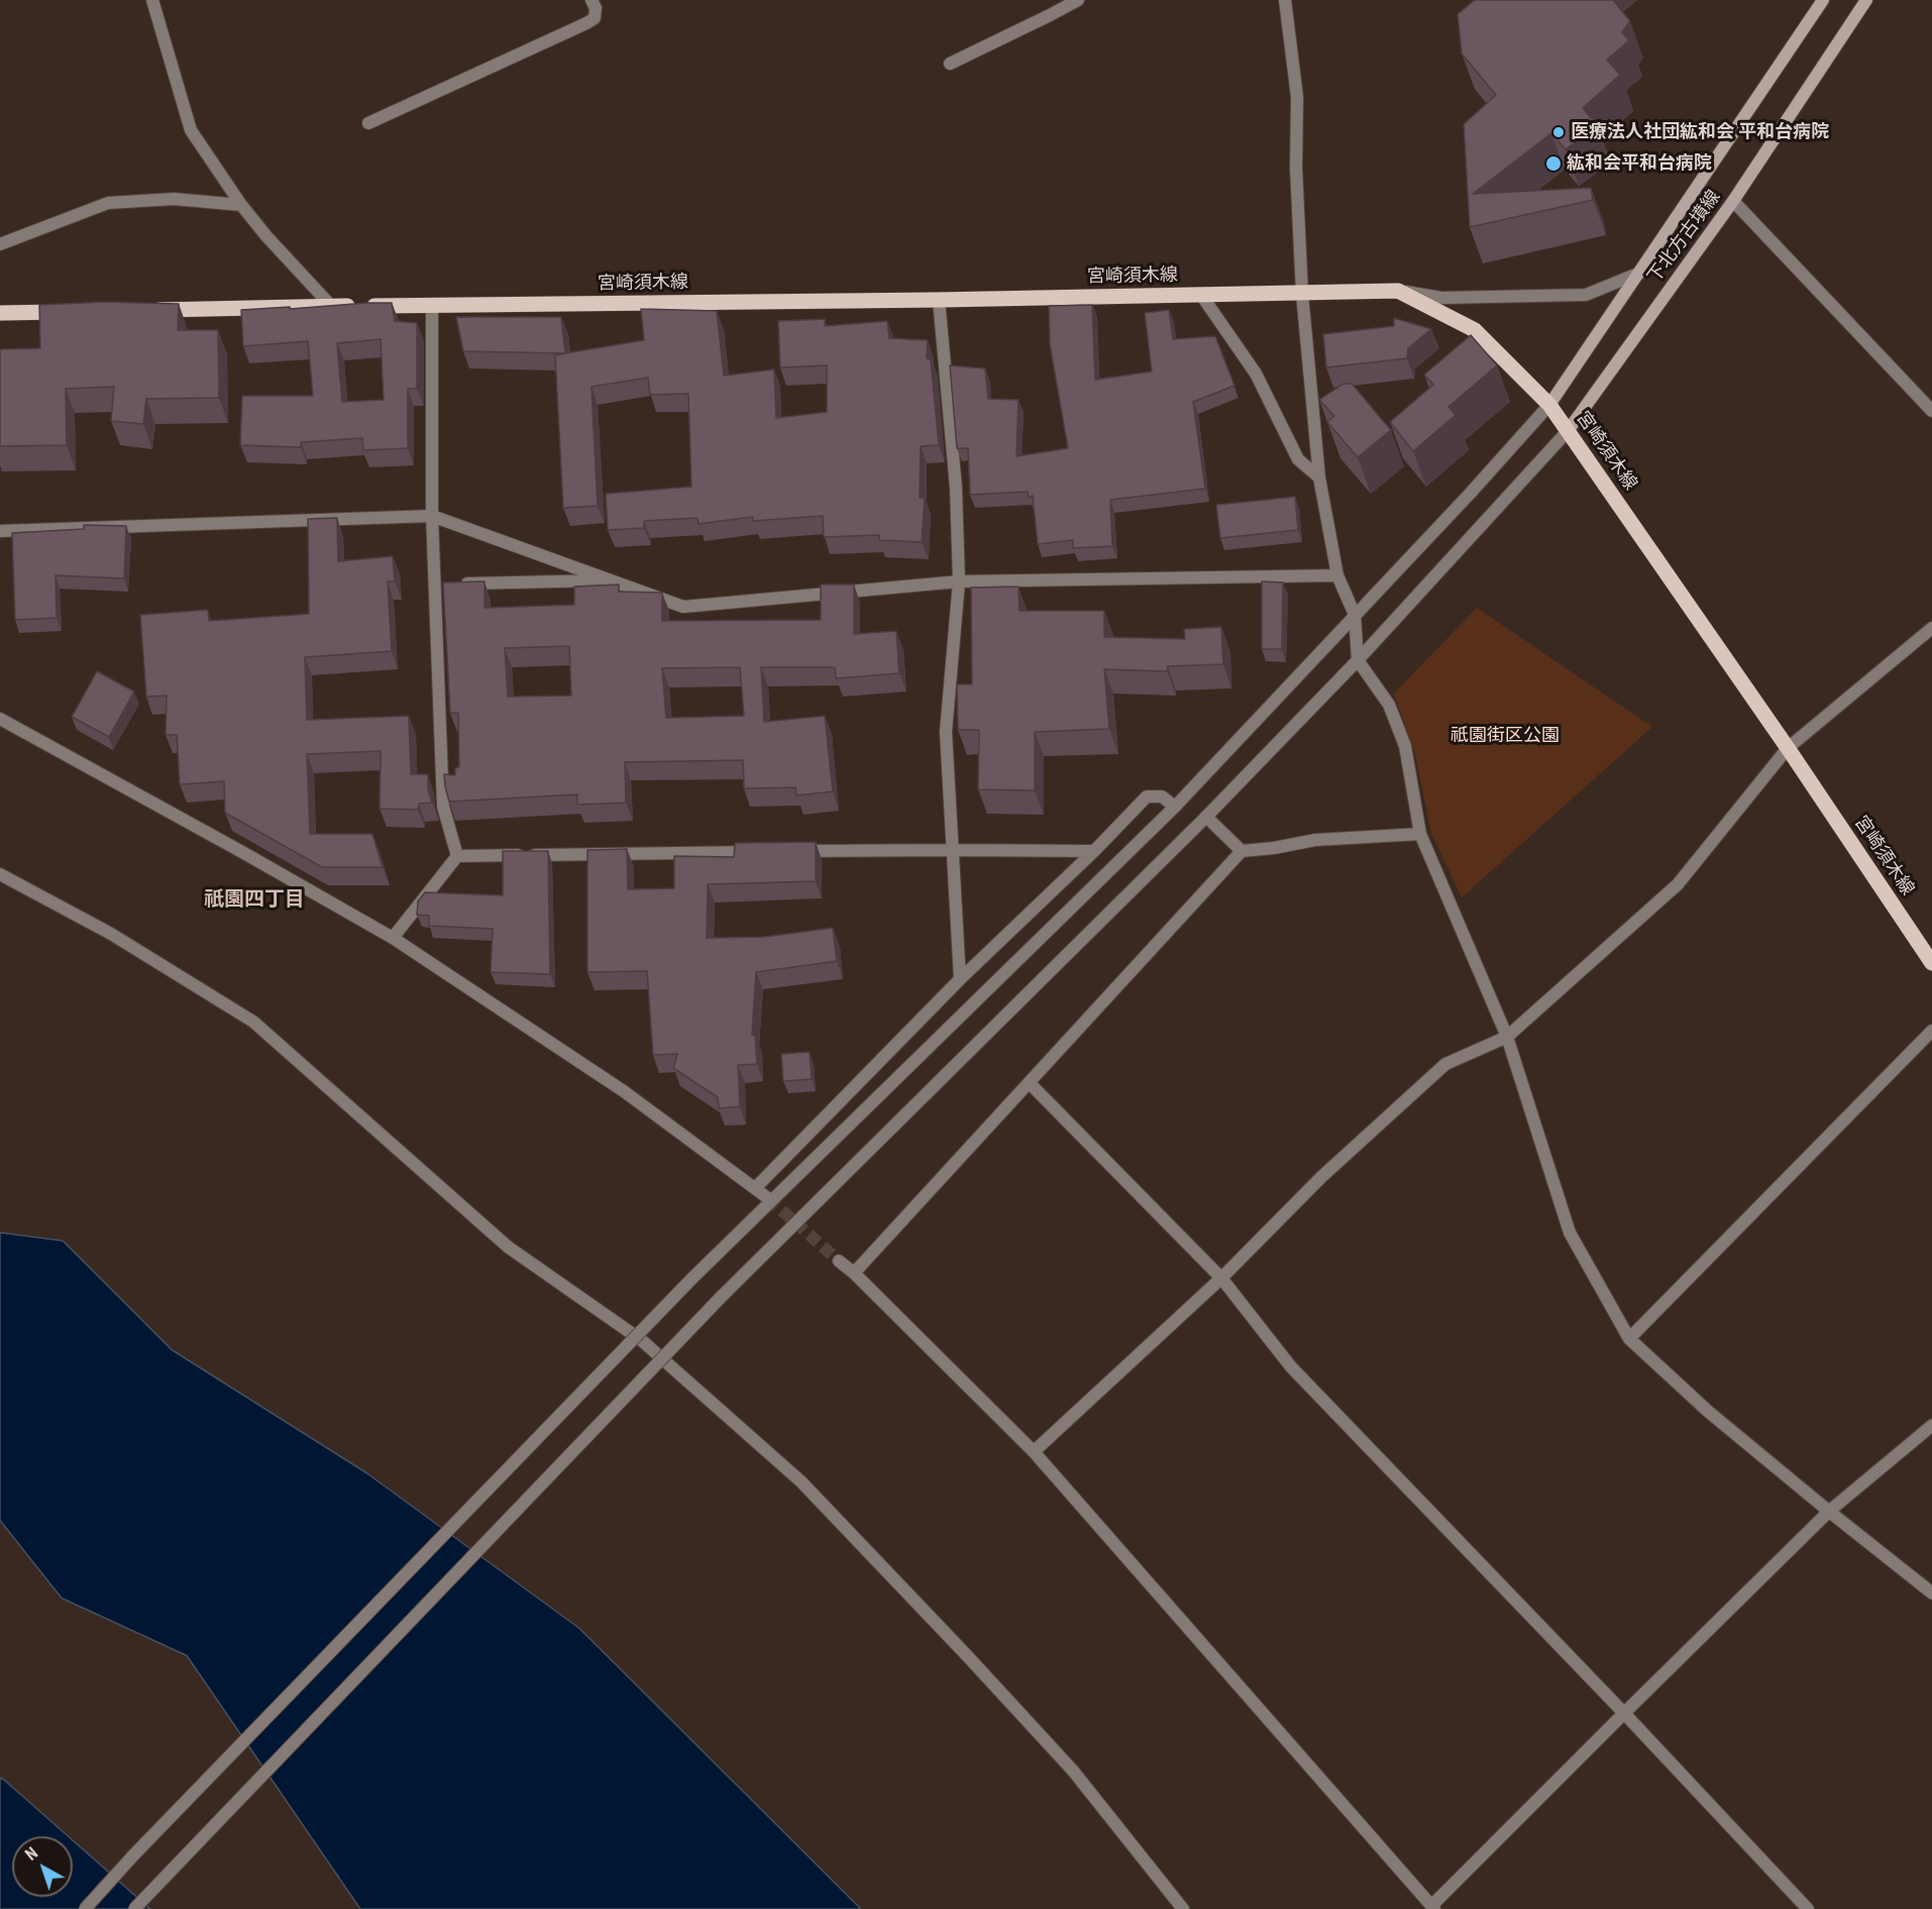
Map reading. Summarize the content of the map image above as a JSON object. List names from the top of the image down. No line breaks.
{"streets":{"main road":["下北方古墳線","宮崎須木線"]},"crossings":[["下北方古墳線","宮崎須木線"]],"districts":["祇園四丁目"],"parks":["祇園街区公園"],"places":["医療法人社団紘和会 平和台病院","紘和会平和台病院"],"north":"top left"}
